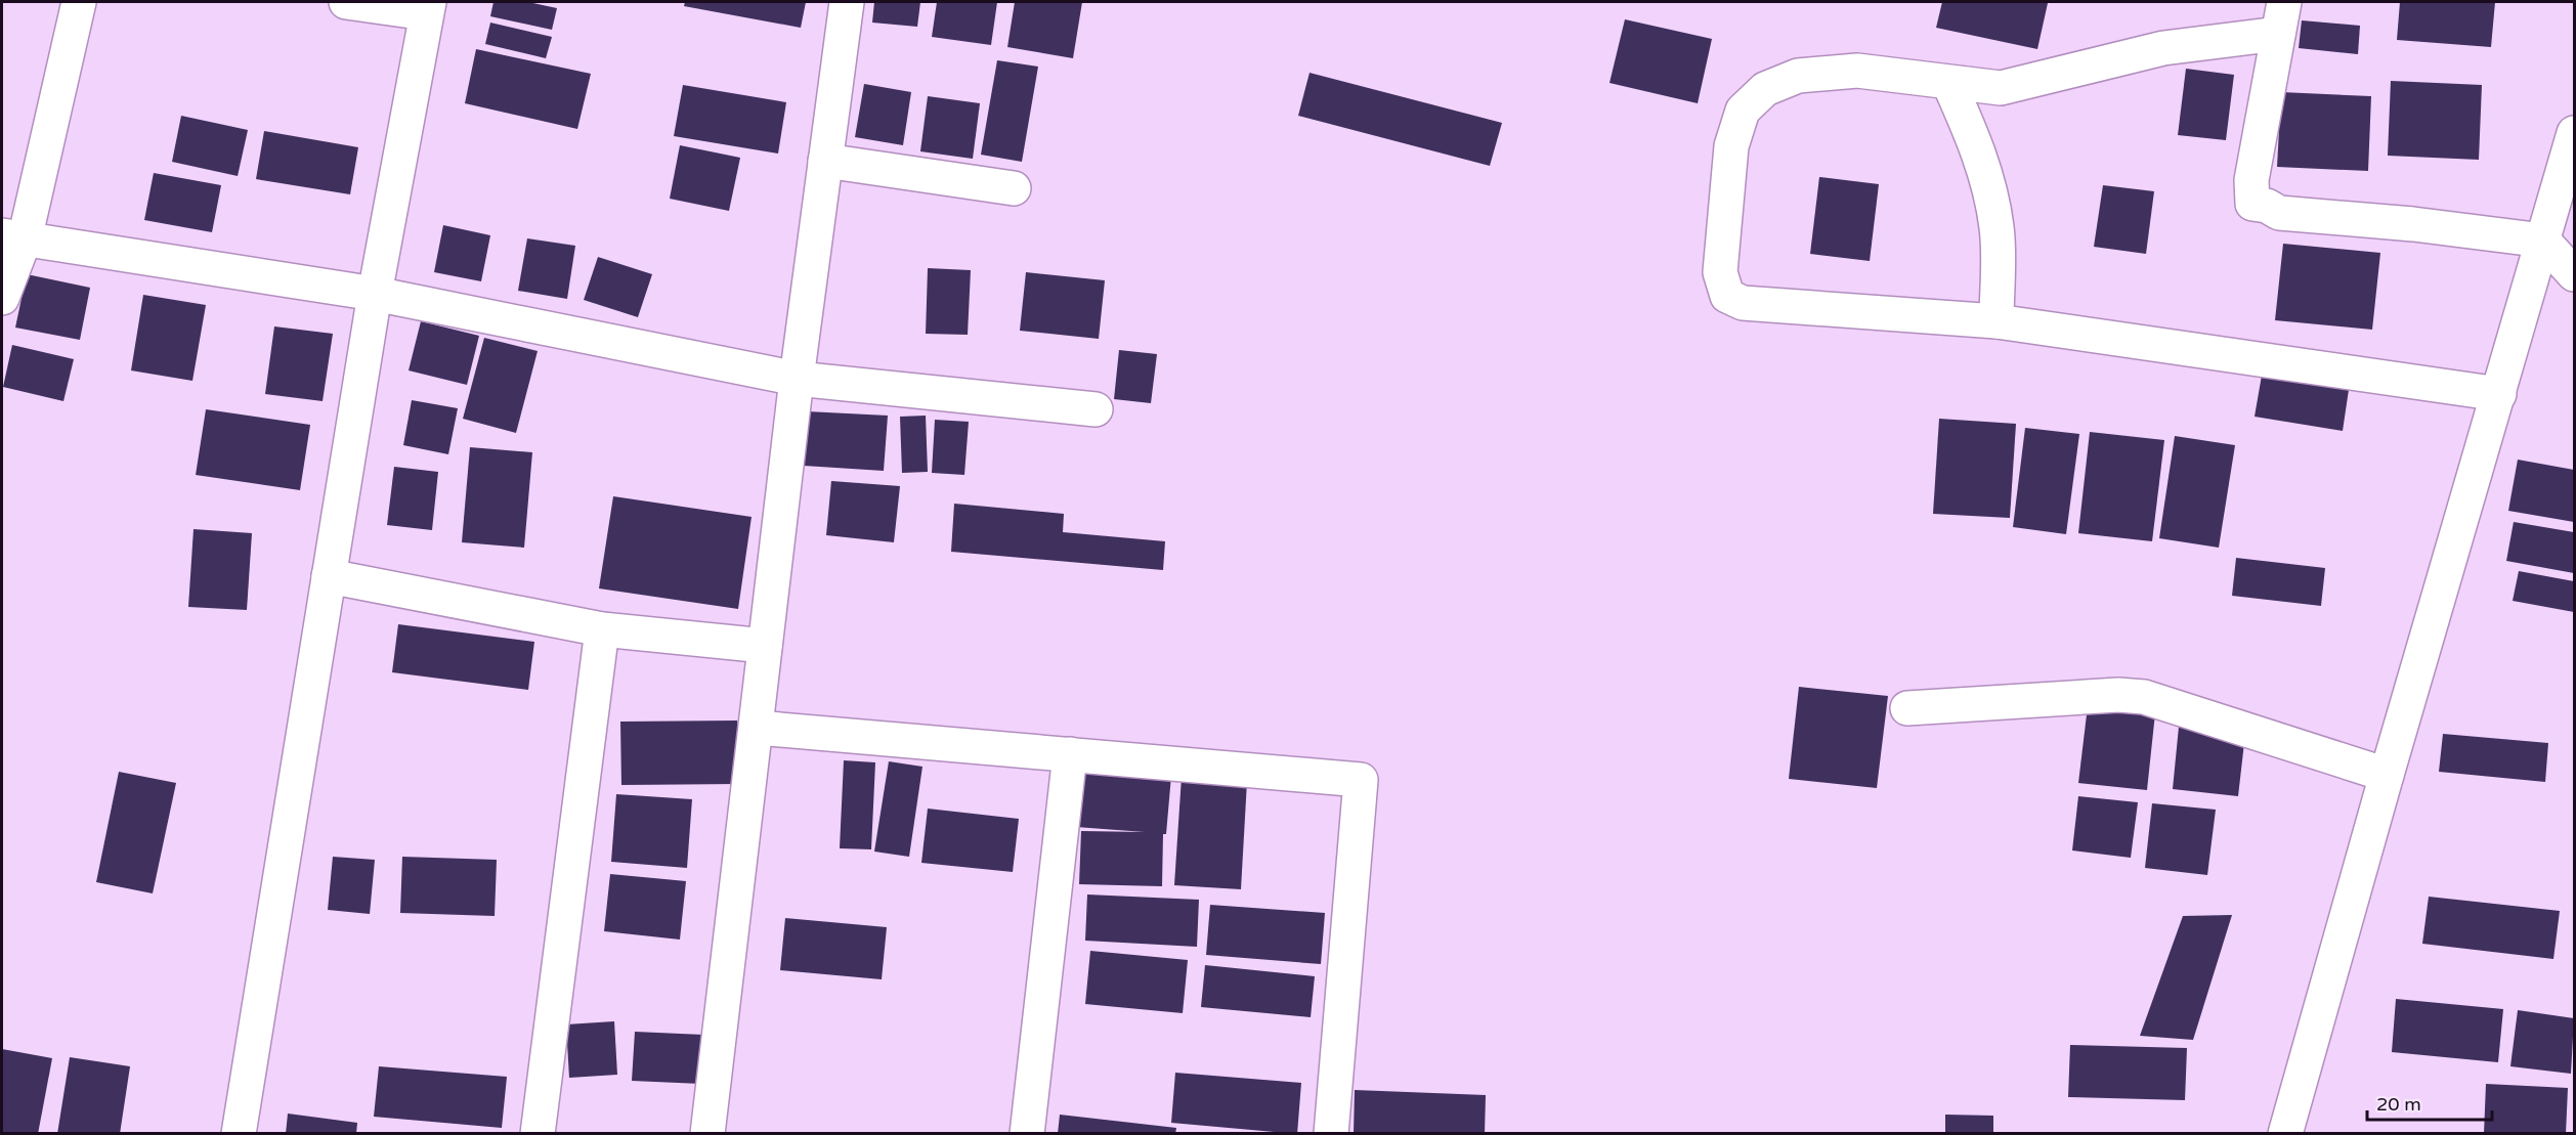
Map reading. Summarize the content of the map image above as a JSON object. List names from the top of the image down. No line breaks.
{"scale_bar":"20 m"}
